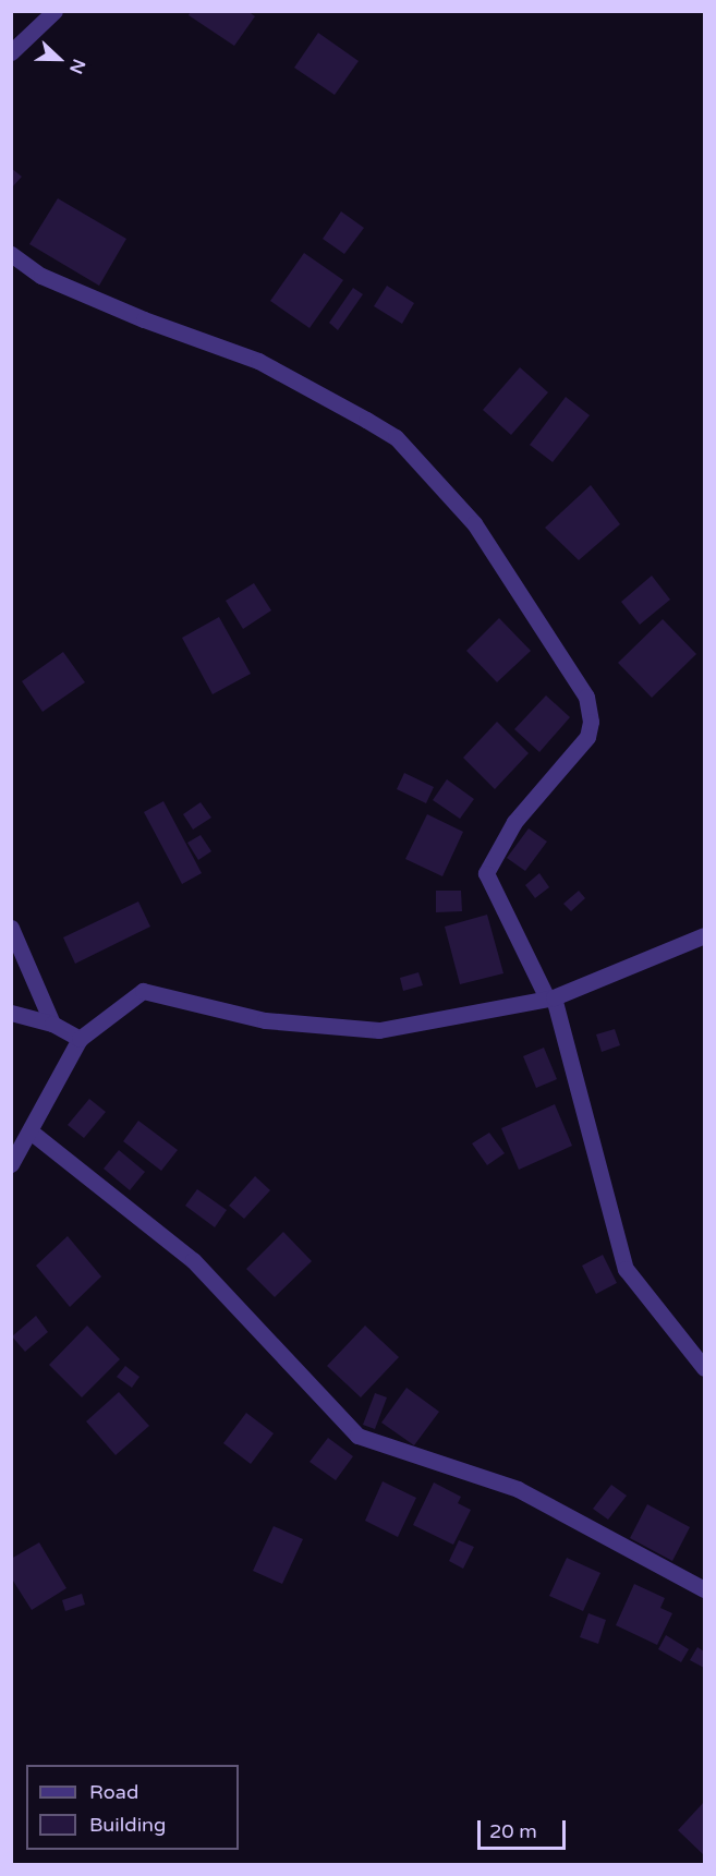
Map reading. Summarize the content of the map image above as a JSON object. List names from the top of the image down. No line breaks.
{"legend":["Road","Building"],"scale_bar":"20 m","north":"right"}
